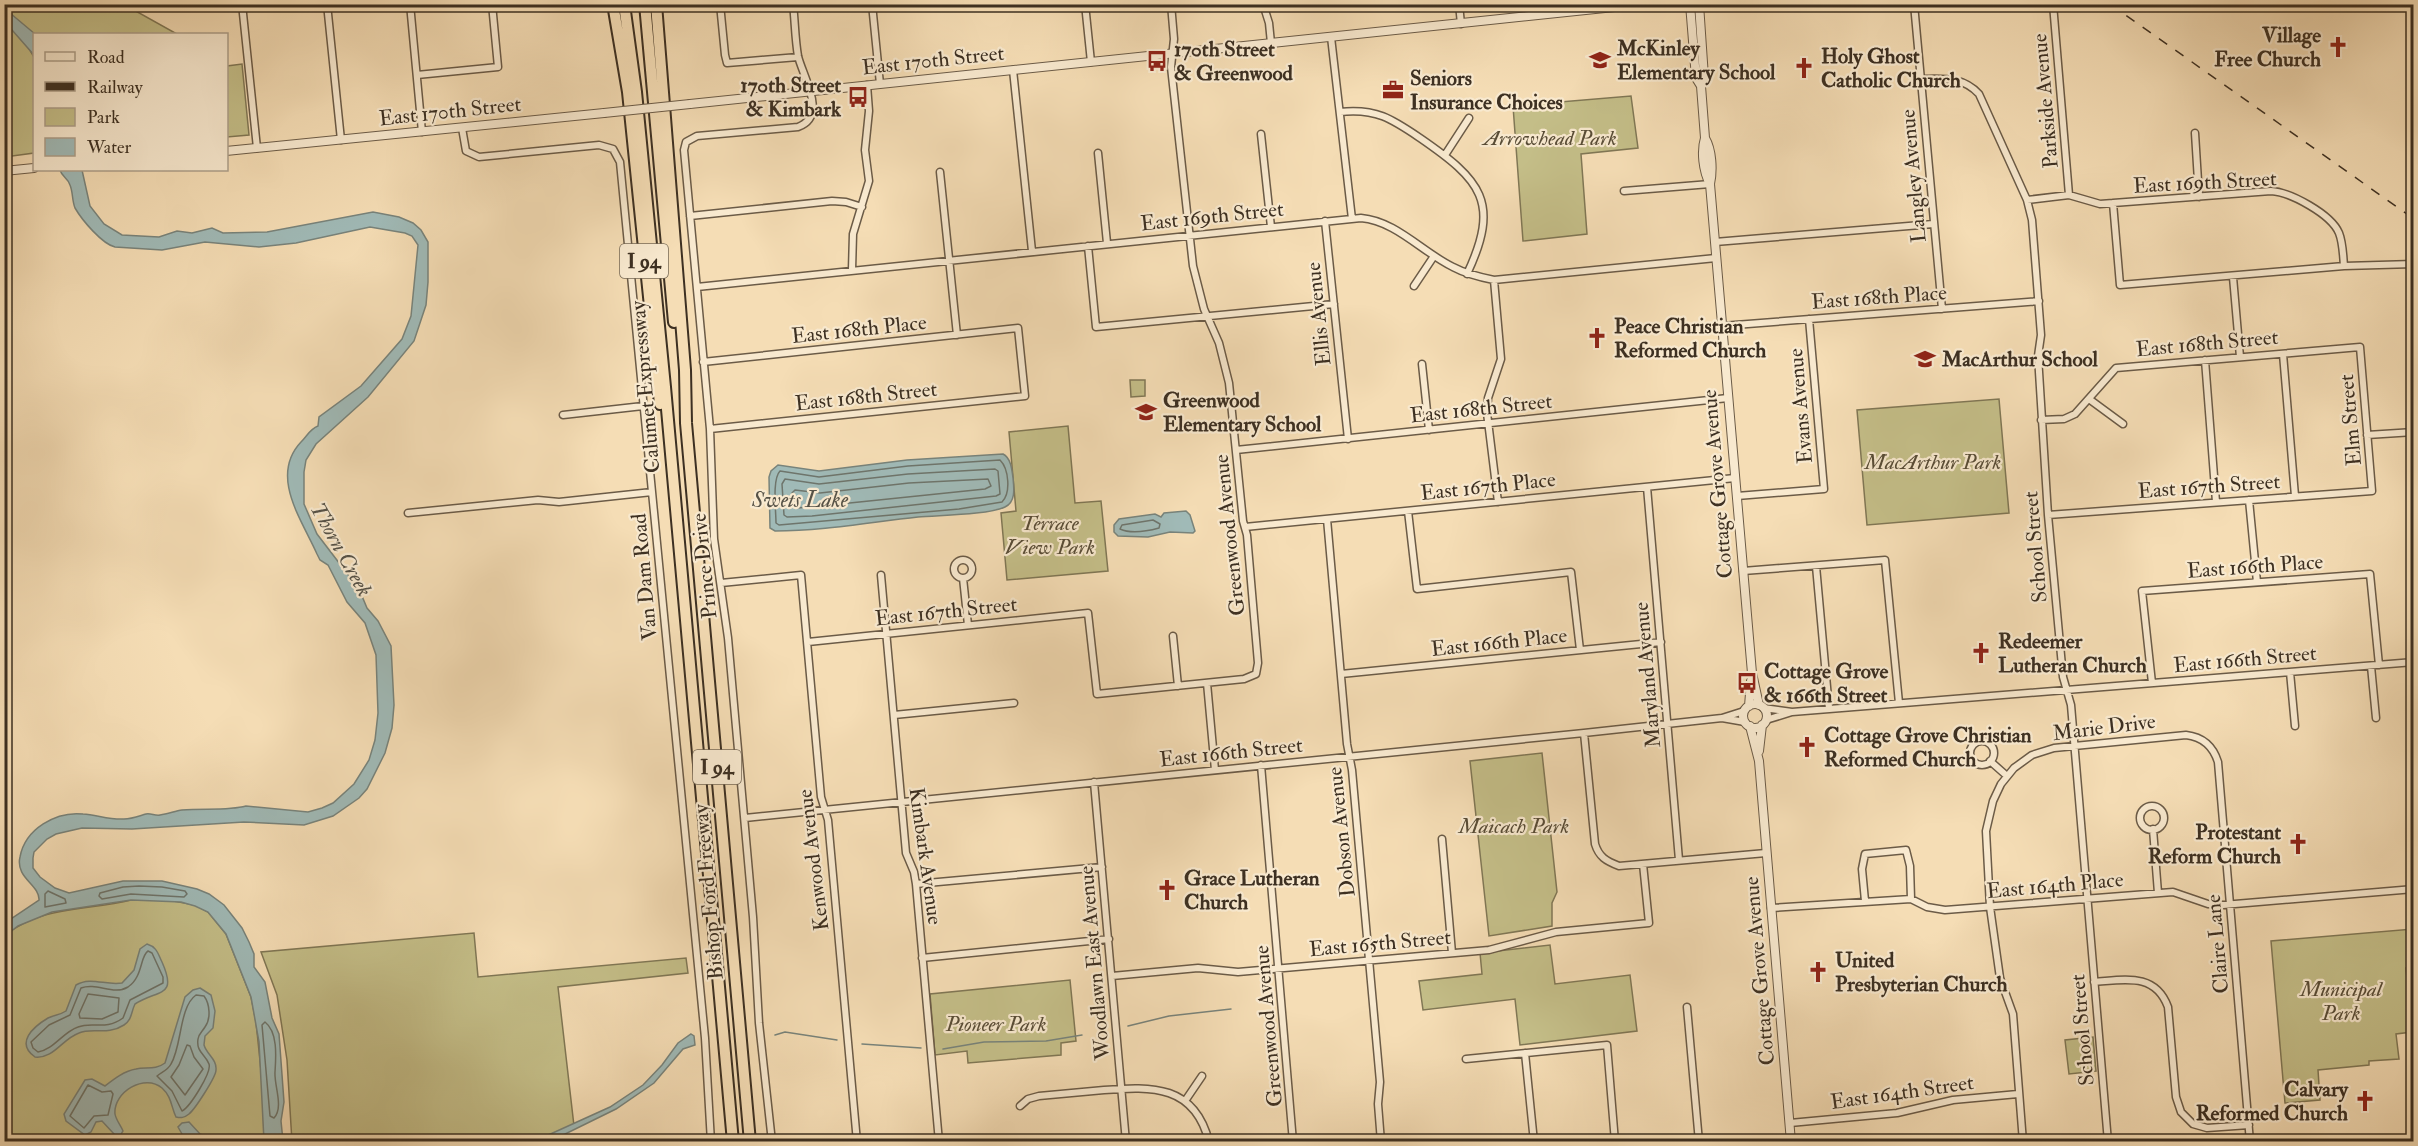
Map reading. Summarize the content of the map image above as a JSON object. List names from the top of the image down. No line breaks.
{"streets":{"highway":["I 94","Calumet Expressway","Bishop Ford Freeway"],"street":["East 170th Street","Parkside Avenue","Langley Avenue","East 169th Street","East 168th Place","Ellis Avenue","East 168th Street","Evans Avenue","Elm Street","Cottage Grove Avenue","East 167th Place","East 167th Street","Greenwood Avenue","School Street","Prince Drive","East 166th Place","Van Dam Road","East 166th Street","Maryland Avenue","Marie Drive","Dobson Avenue","Kimbark Avenue","Kenwood Avenue","East 164th Place","East 165th Street","Claire Lane","Woodlawn East Avenue","East 164th Street"]},"crossings":[["East 170th Street","Greenwood Avenue"],["East 170th Street","Prince Drive"],["East 170th Street","Van Dam Road"],["Parkside Avenue","East 169th Street"],["Langley Avenue","East 168th Place"],["Langley Avenue","School Street"],["East 169th Street","Ellis Avenue"],["East 169th Street","Cottage Grove Avenue"],["East 169th Street","Greenwood Avenue"],["East 169th Street","School Street"],["East 169th Street","Prince Drive"],["I 94","Calumet Expressway"],["I 94","Bishop Ford Freeway"],["East 168th Place","East 168th Street"],["East 168th Place","Evans Avenue"],["East 168th Place","Cottage Grove Avenue"],["East 168th Place","School Street"],["East 168th Place","Prince Drive"],["Ellis Avenue","East 168th Street"],["East 168th Street","Elm Street"],["East 168th Street","Cottage Grove Avenue"],["East 168th Street","Greenwood Avenue"],["East 168th Street","School Street"],["East 168th Street","Prince Drive"],["Calumet Expressway","Bishop Ford Freeway"],["Evans Avenue","Cottage Grove Avenue"],["Elm Street","East 167th Street"],["Cottage Grove Avenue","East 167th Place"],["Cottage Grove Avenue","East 166th Street"],["Cottage Grove Avenue","East 164th Place"],["Cottage Grove Avenue","East 164th Street"],["East 167th Place","Greenwood Avenue"],["East 167th Place","Maryland Avenue"],["East 167th Place","Dobson Avenue"],["East 167th Street","School Street"],["East 167th Street","Kimbark Avenue"],["East 167th Street","Kenwood Avenue"],["Greenwood Avenue","East 166th Street"],["Greenwood Avenue","East 165th Street"],["School Street","East 166th Street"],["School Street","Marie Drive"],["School Street","East 164th Place"],["Prince Drive","East 166th Street"],["Prince Drive","Kenwood Avenue"],["East 166th Place","East 166th Street"],["East 166th Place","Maryland Avenue"],["East 166th Place","Dobson Avenue"],["East 166th Street","Maryland Avenue"],["East 166th Street","Dobson Avenue"],["East 166th Street","Kimbark Avenue"],["East 166th Street","Kenwood Avenue"],["East 166th Street","Woodlawn East Avenue"],["Marie Drive","Claire Lane"],["Dobson Avenue","East 165th Street"],["East 164th Place","Claire Lane"],["East 165th Street","Woodlawn East Avenue"]],"water":["Swets Lake","Thorn Creek"],"parks":["Arrowhead Park","MacArthur Park","Terrace View Park","Maicach Park","Municipal Park","Pioneer Park"],"places":{"church":["Village Free Church","Holy Ghost Catholic Church","Peace Christian Reformed Church","Redeemer Lutheran Church","Cottage Grove Christian Reformed Church","Protestant Reform Church","Grace Lutheran Church","United Presbyterian Church","Calvary Reformed Church"],"school or university":["McKinley Elementary School","MacArthur School","Greenwood Elementary School"],"bus stop":["170th Street & Greenwood","170th Street & Kimbark","Cottage Grove & 166th Street"],"office":["Seniors Insurance Choices"]},"legend":["Road","Railway","Park","Water"]}
